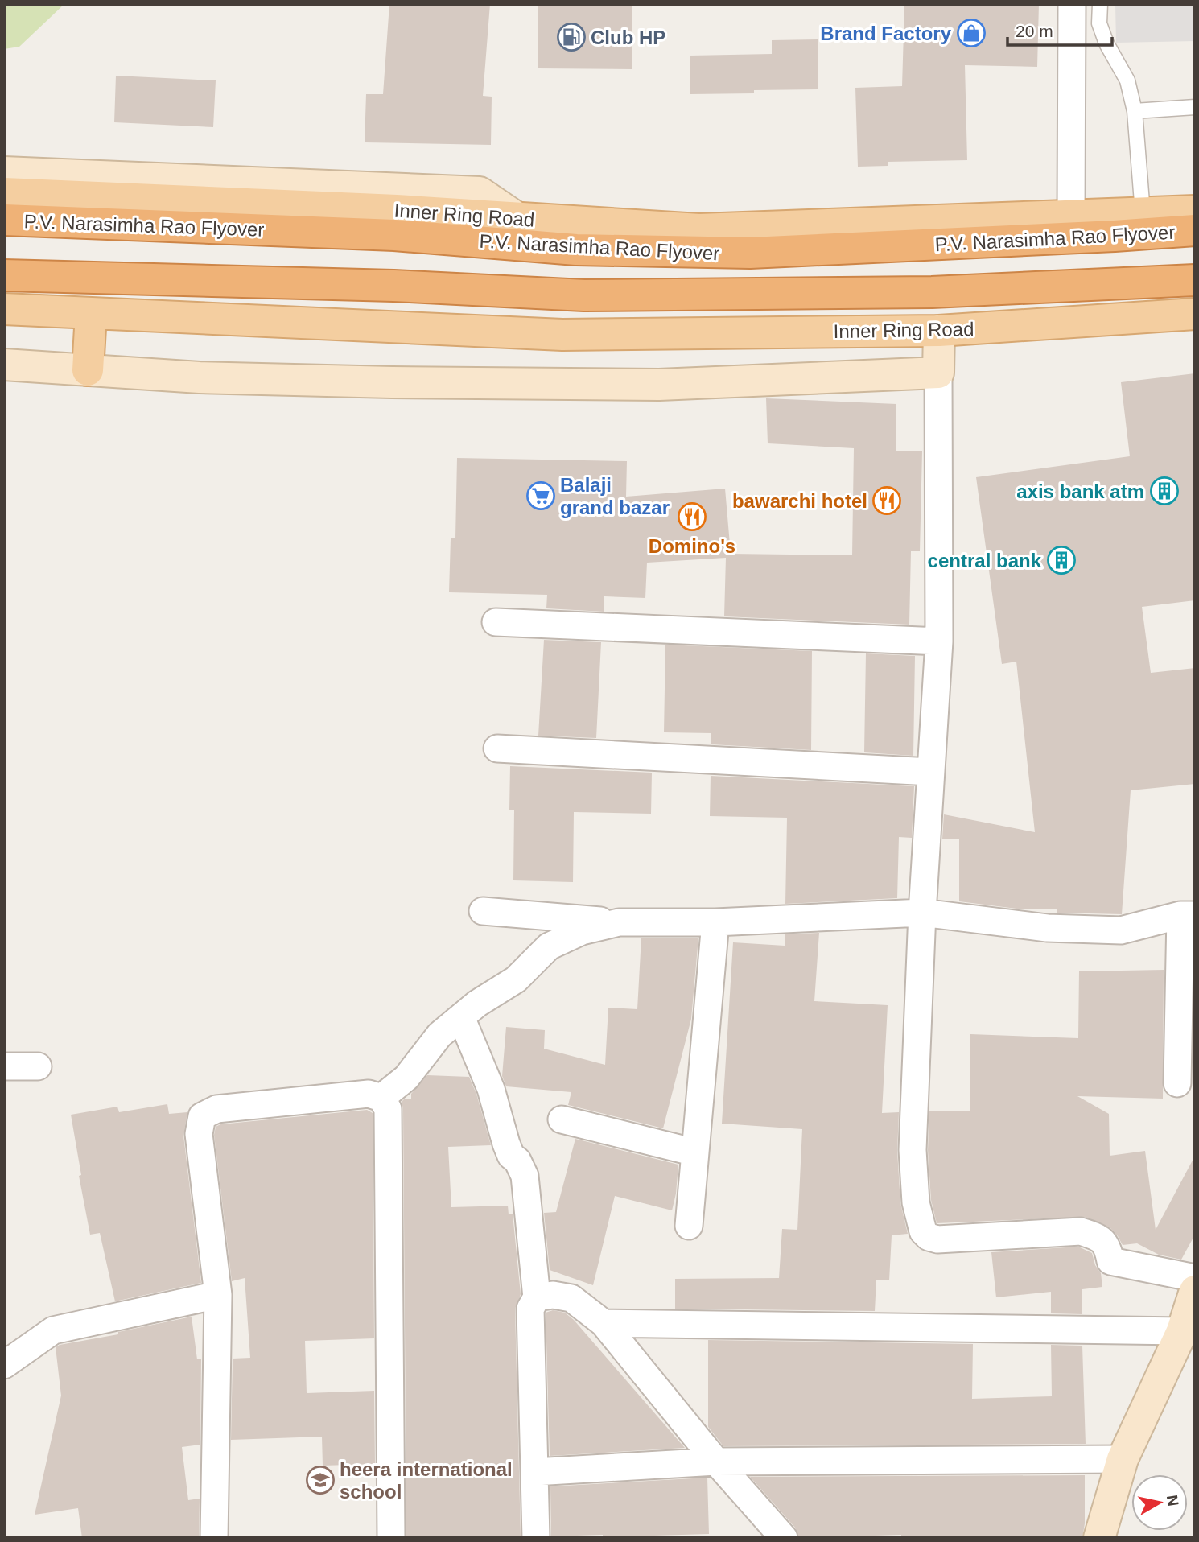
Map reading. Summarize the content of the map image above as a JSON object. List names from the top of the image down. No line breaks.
{"streets":{"highway":["P.V. Narasimha Rao Flyover"],"main road":["Inner Ring Road"]},"places":{"shop":["Brand Factory"],"fuel station":["Club HP"],"building":["axis bank atm","central bank"],"supermarket":["Balaji grand bazar"],"restaurant":["bawarchi hotel","Domino's"],"school or university":["heera international school"]},"scale_bar":"20 m","north":"right"}
